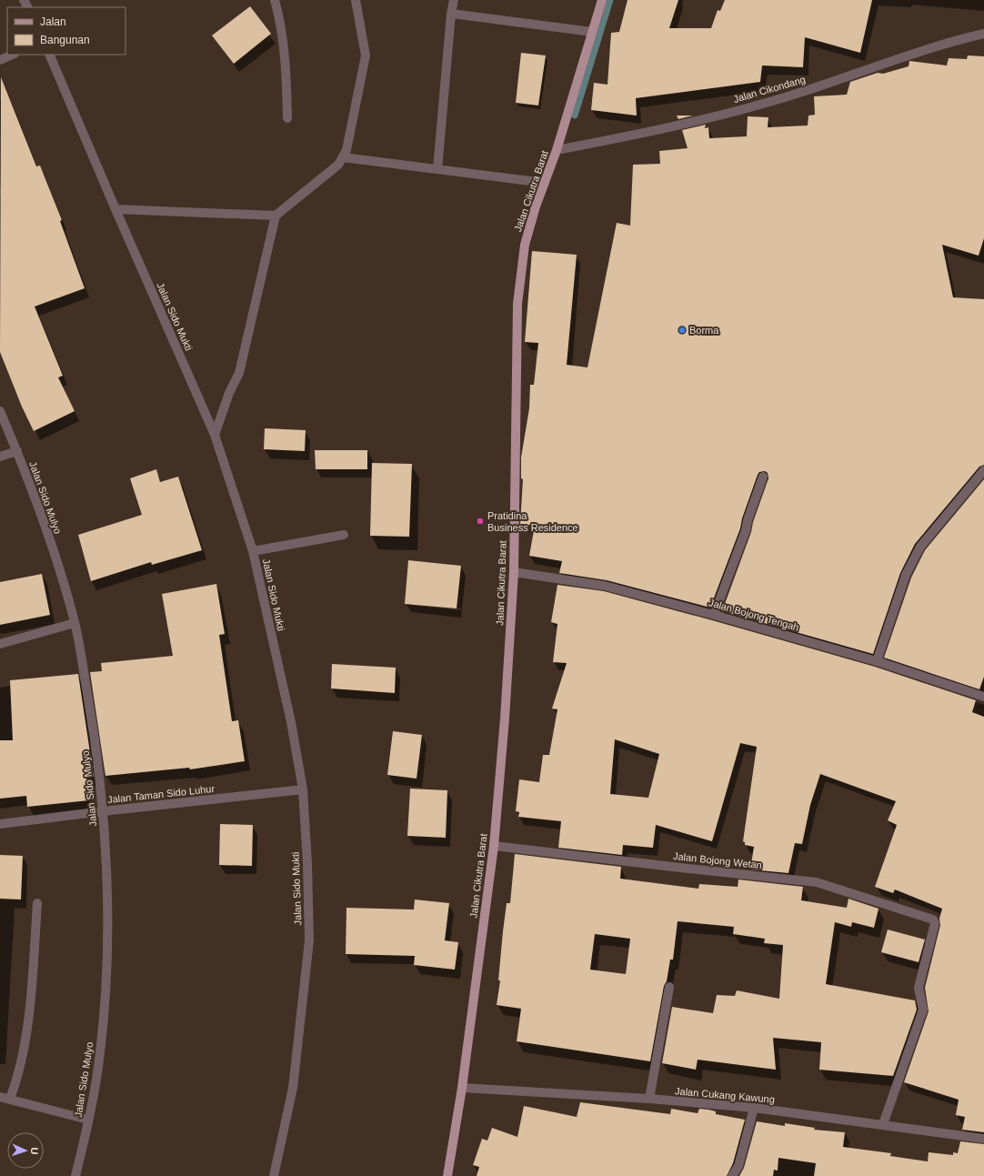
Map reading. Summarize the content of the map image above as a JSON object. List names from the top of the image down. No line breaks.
{"streets":{"main road":["Jalan Cikutra Barat"],"street":["Jalan Cikondang","Jalan Sido Mukti","Jalan Sido Mulyo","Jalan Bojong Tengah","Jalan Taman Sido Luhur","Jalan Bojong Wetan","Jalan Cukang Kawung"]},"crossings":[["Jalan Cikondang","Jalan Cikutra Barat"],["Jalan Cikutra Barat","Jalan Bojong Tengah"],["Jalan Cikutra Barat","Jalan Bojong Wetan"],["Jalan Cikutra Barat","Jalan Cukang Kawung"],["Jalan Sido Mukti","Jalan Taman Sido Luhur"],["Jalan Sido Mulyo","Jalan Taman Sido Luhur"],["Jalan Bojong Wetan","Jalan Cukang Kawung"]],"places":["Borma","Pratidina Business Residence"],"legend":["Jalan","Bangunan"],"north":"right"}
